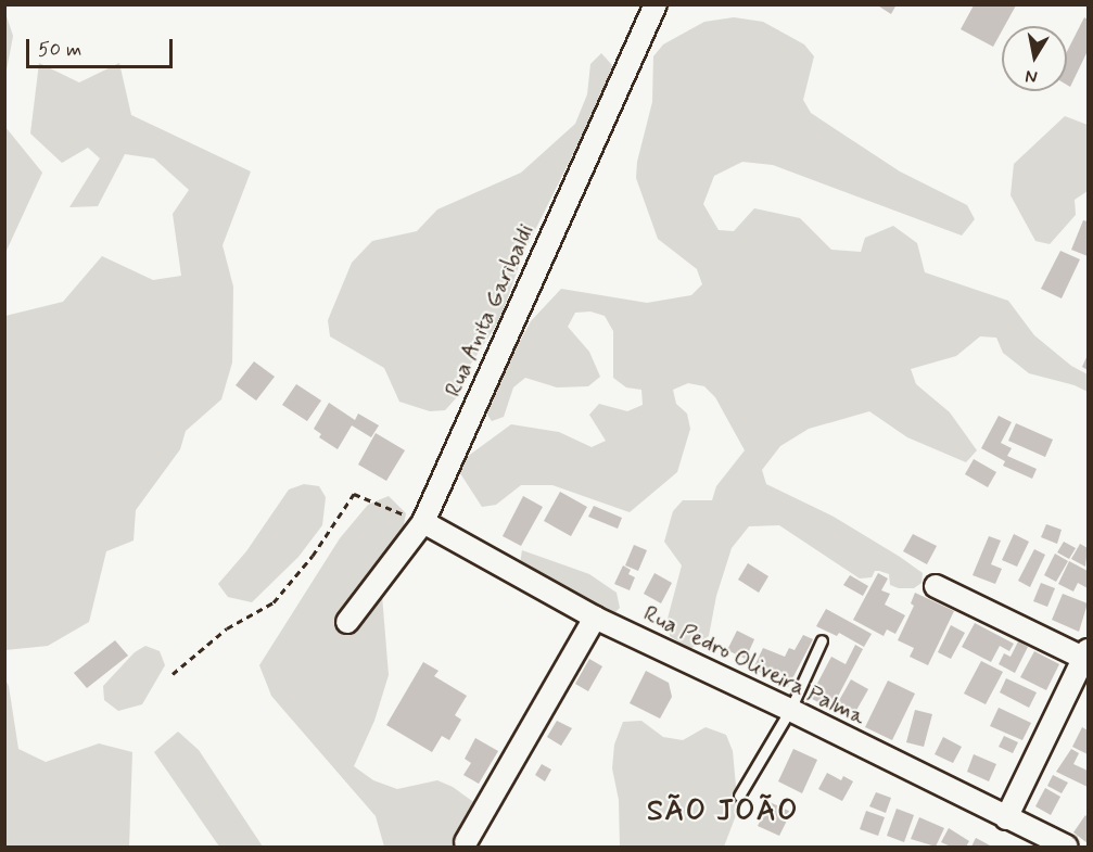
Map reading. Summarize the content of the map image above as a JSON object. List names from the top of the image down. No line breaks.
{"streets":{"street":["Rua Anita Garibaldi","Rua Pedro Oliveira Palma"]},"crossings":[["Rua Anita Garibaldi","Rua Pedro Oliveira Palma"]],"districts":["SÃO JOÃO"],"scale_bar":"50 m","north":"bottom"}
